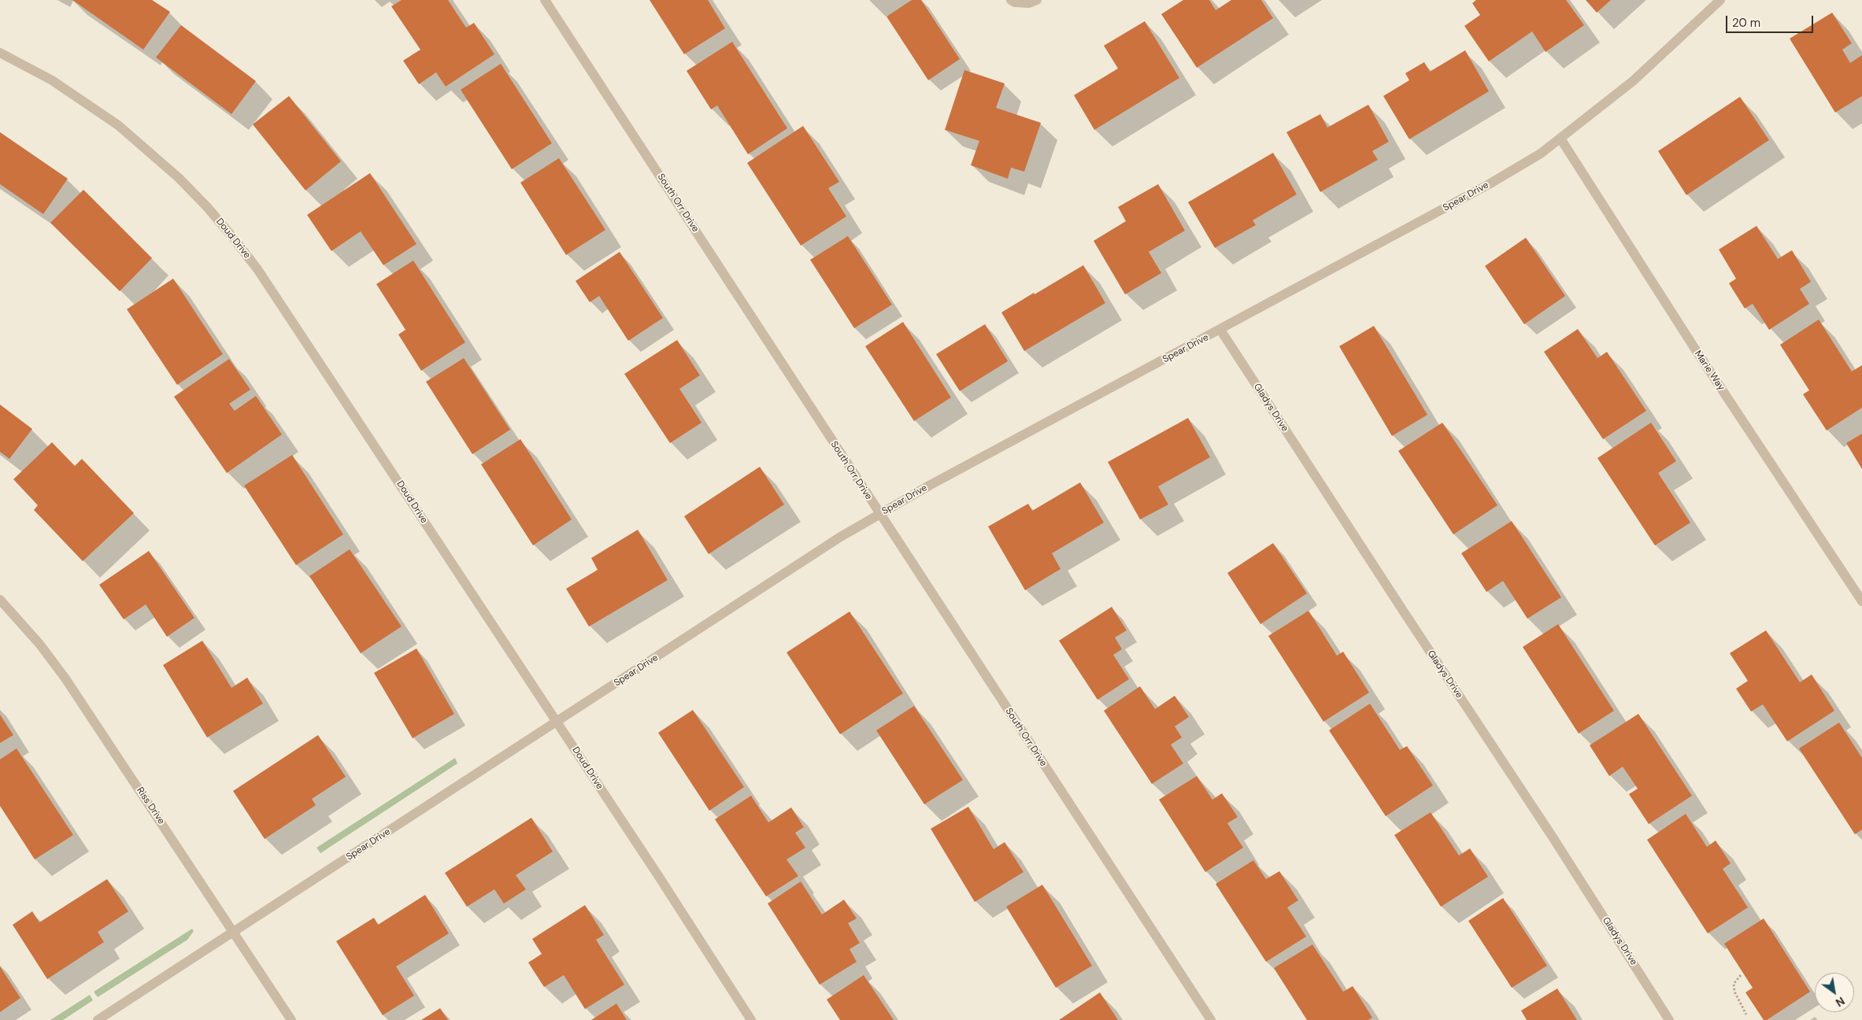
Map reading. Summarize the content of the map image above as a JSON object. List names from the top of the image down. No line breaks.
{"streets":{"street":["Spear Drive","South Orr Drive","Doud Drive","Marie Way","Gladys Drive","Riss Drive"]},"crossings":[["Spear Drive","South Orr Drive"],["Spear Drive","Doud Drive"],["Spear Drive","Marie Way"],["Spear Drive","Gladys Drive"],["Spear Drive","Riss Drive"]],"scale_bar":"20 m","north":"bottom right"}
